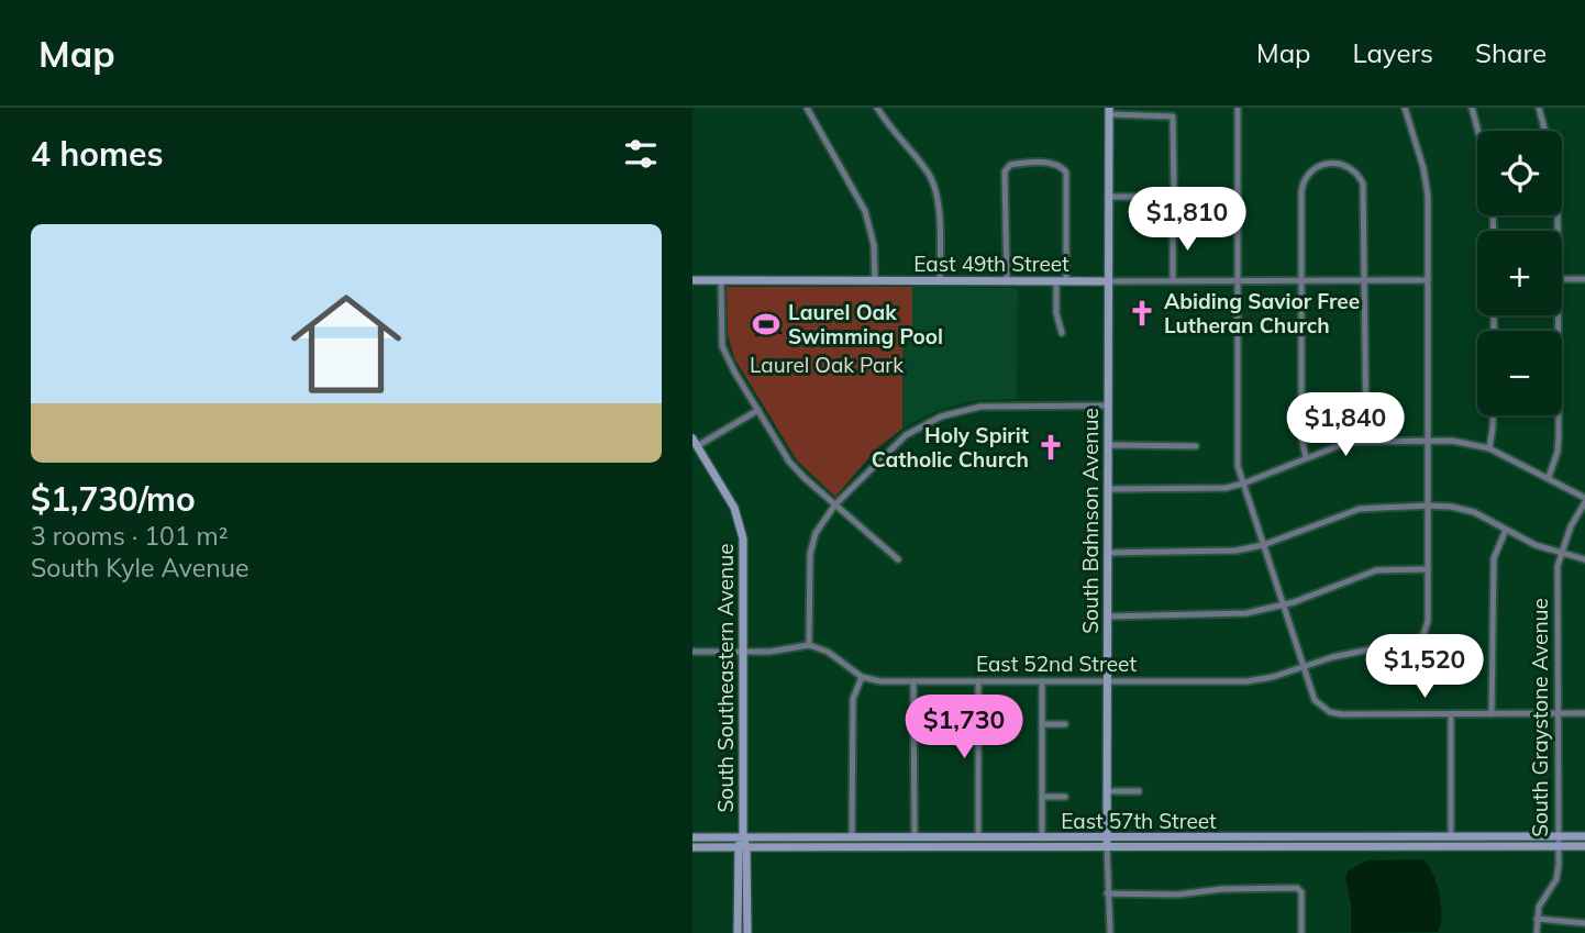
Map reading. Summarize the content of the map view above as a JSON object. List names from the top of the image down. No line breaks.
{"streets":{"main road":["East 49th Street","South Bahnson Avenue","South Southeastern Avenue","East 57th Street"],"street":["East 52nd Street","South Graystone Avenue"]},"crossings":[["East 49th Street","South Bahnson Avenue"],["South Bahnson Avenue","East 52nd Street"],["South Bahnson Avenue","East 57th Street"],["South Southeastern Avenue","East 57th Street"],["South Graystone Avenue","East 57th Street"]],"parks":["Laurel Oak Park"],"places":{"church":["Abiding Savior Free Lutheran Church","Holy Spirit Catholic Church"],"sports":["Laurel Oak Swimming Pool"]},"page":{"header":"Map","nav":["Map","Layers","Share"],"heading":"4 homes","map_buttons":["+","−"],"price":["$1,810","$1,840","$1,520","$1,730"],"list":[{"name":"$1,730/mo","note":"3 rooms · 101 m² · South Kyle Avenue"}]}}
